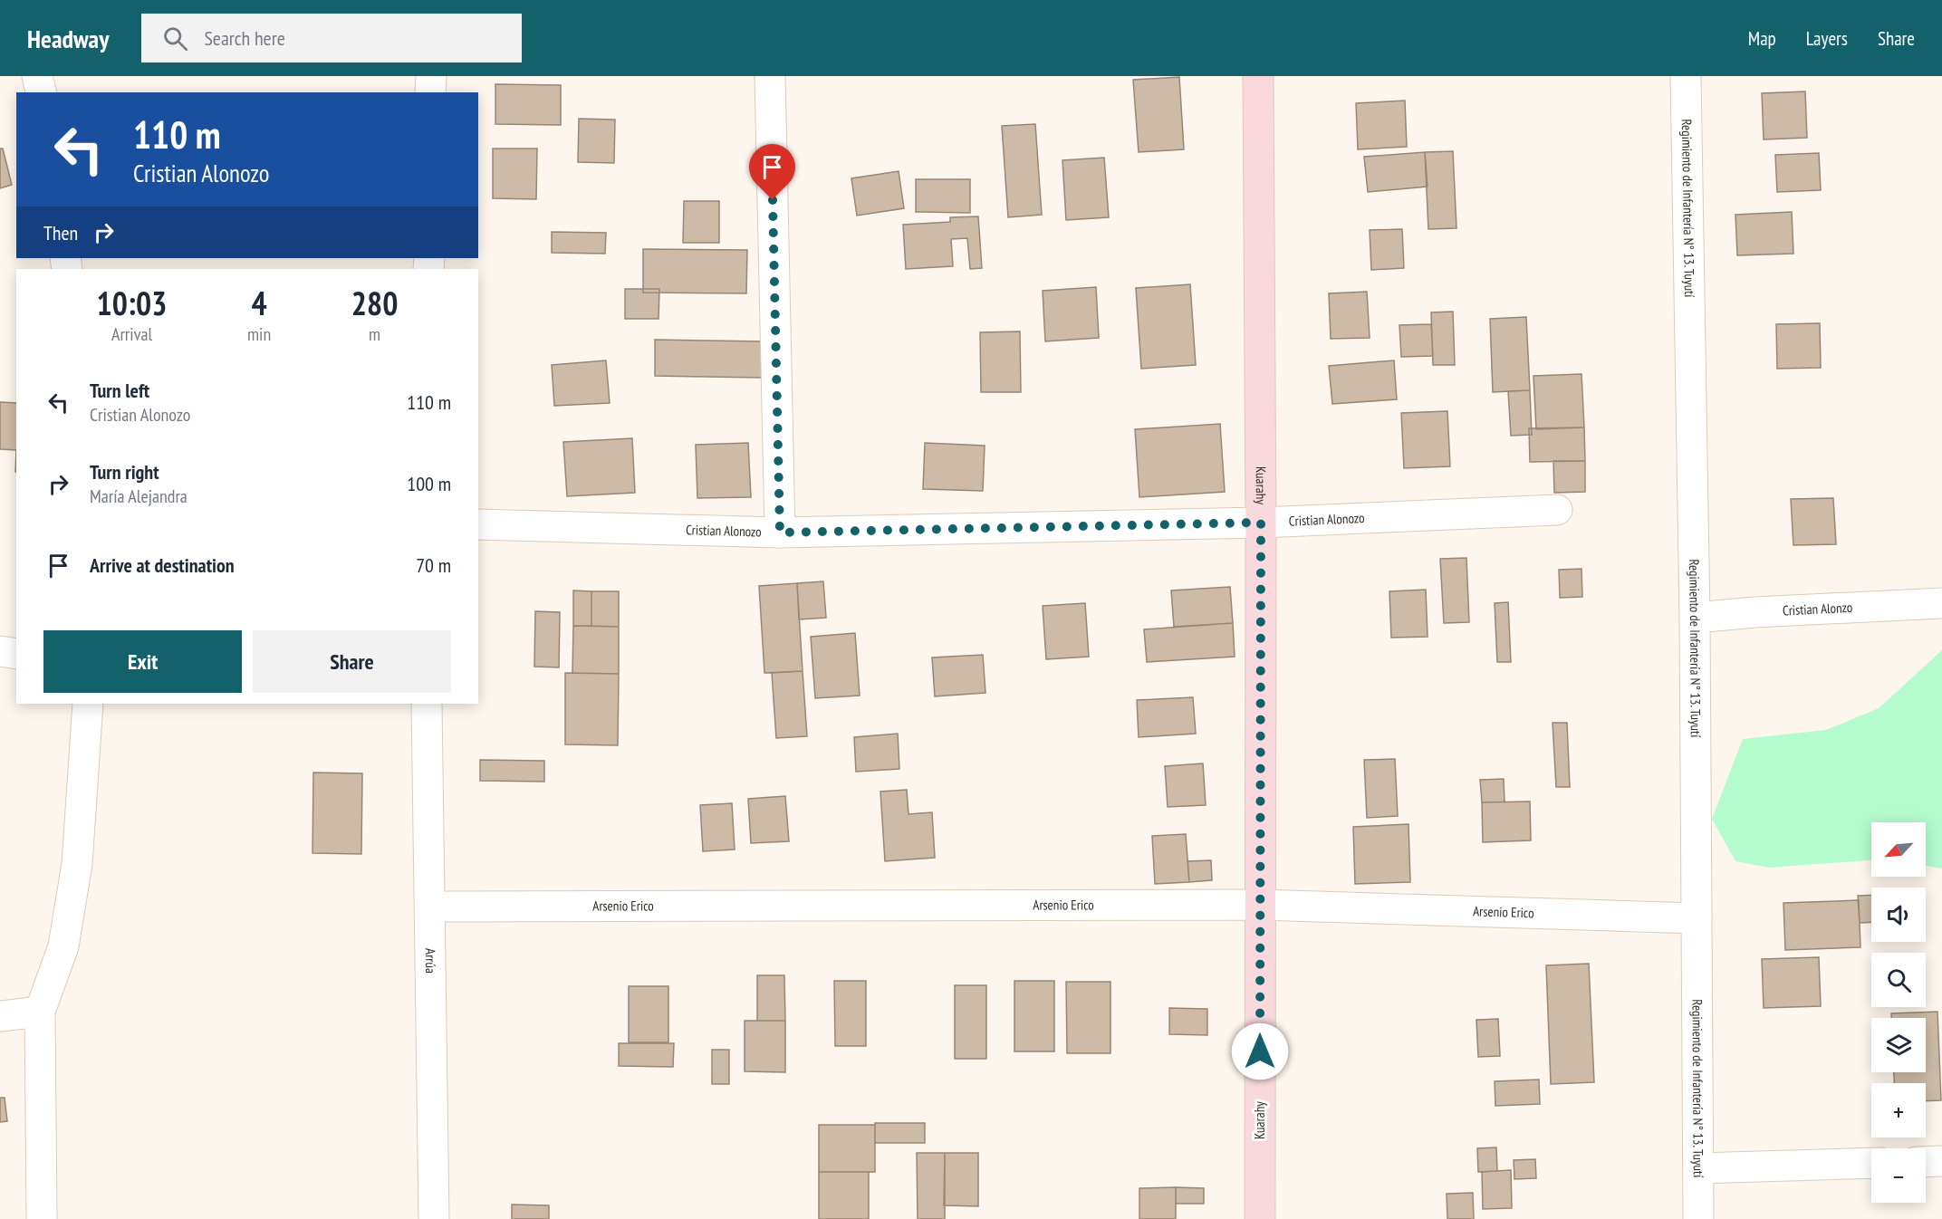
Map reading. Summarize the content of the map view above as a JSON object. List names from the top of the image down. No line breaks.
{"streets":{"street":["Regimiento de Infantería N° 13. Tuyutí","Kuarahy","Cristian Alonozo","Cristian Alonzo","Arsenio Erico","Arrúa"]},"crossings":[["Regimiento de Infantería N° 13. Tuyutí","Cristian Alonzo"],["Regimiento de Infantería N° 13. Tuyutí","Arsenio Erico"],["Kuarahy","Cristian Alonozo"],["Kuarahy","Arsenio Erico"],["Arsenio Erico","Arrúa"]],"north":"bottom left","page":{"header":"Headway","search":"Search here","nav":["Map","Layers","Share"],"turn":["110 m","Cristian Alonozo"],"then":"Then","eta":["10:03","Arrival","4","min","280","m"],"list":[{"name":"Turn left","note":"Cristian Alonozo","value":"110 m"},{"name":"Turn right","note":"María Alejandra","value":"100 m"},{"name":"Arrive at destination","value":"70 m"}],"buttons":["Exit","Share"],"map_buttons":["+","−"]}}
